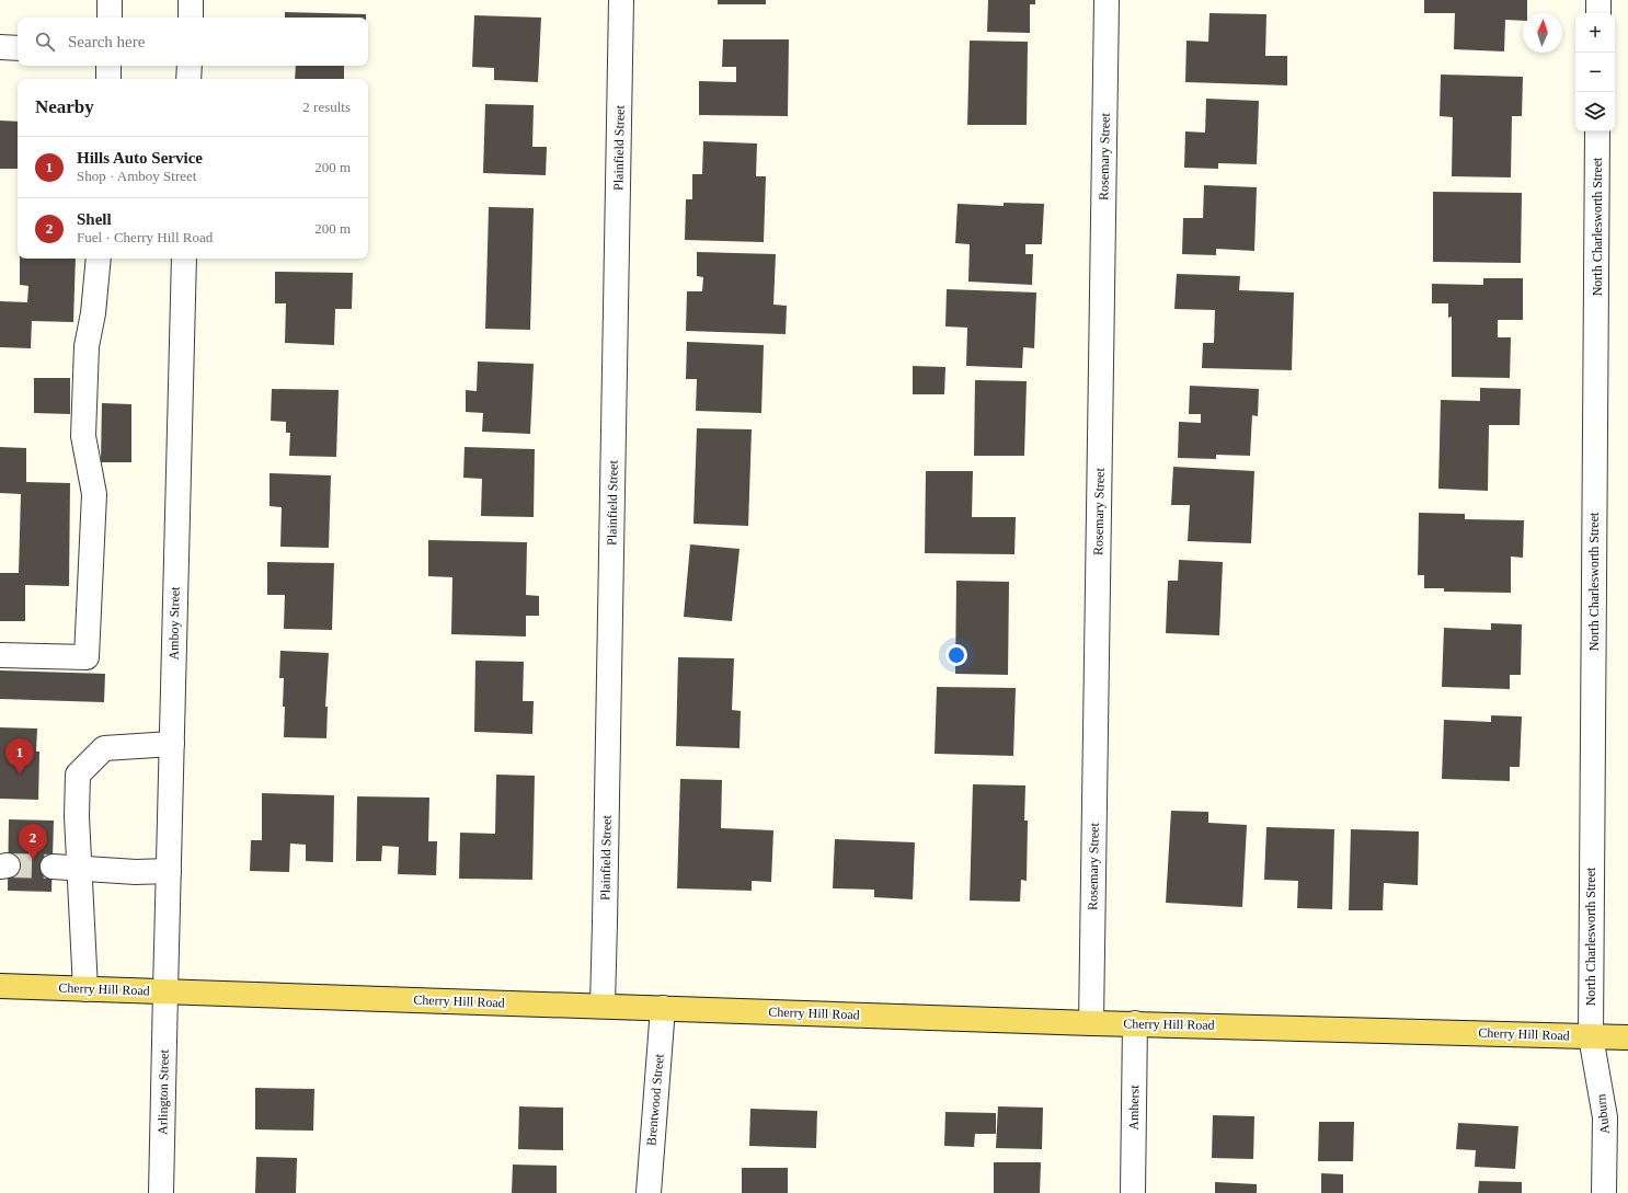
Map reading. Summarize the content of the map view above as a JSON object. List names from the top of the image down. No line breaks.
{"streets":{"main road":["Cherry Hill Road"],"street":["Plainfield Street","Rosemary Street","North Charlesworth Street","Amboy Street","Arlington Street","Brentwood Street","Amherst","Auburn"]},"crossings":[["Plainfield Street","Cherry Hill Road"],["Rosemary Street","Cherry Hill Road"],["North Charlesworth Street","Cherry Hill Road"],["North Charlesworth Street","Auburn"],["Amboy Street","Cherry Hill Road"],["Amboy Street","Arlington Street"],["Cherry Hill Road","Arlington Street"],["Cherry Hill Road","Brentwood Street"],["Cherry Hill Road","Amherst"],["Cherry Hill Road","Auburn"]],"north":"top","page":{"map_buttons":["+","−"],"search":"Search here","heading":["Nearby","2 results"],"list":[{"mark":"1","name":"Hills Auto Service","note":"Shop · Amboy Street","value":"200 m"},{"mark":"2","name":"Shell","note":"Fuel · Cherry Hill Road","value":"200 m"}],"pins":["1","2"]}}
